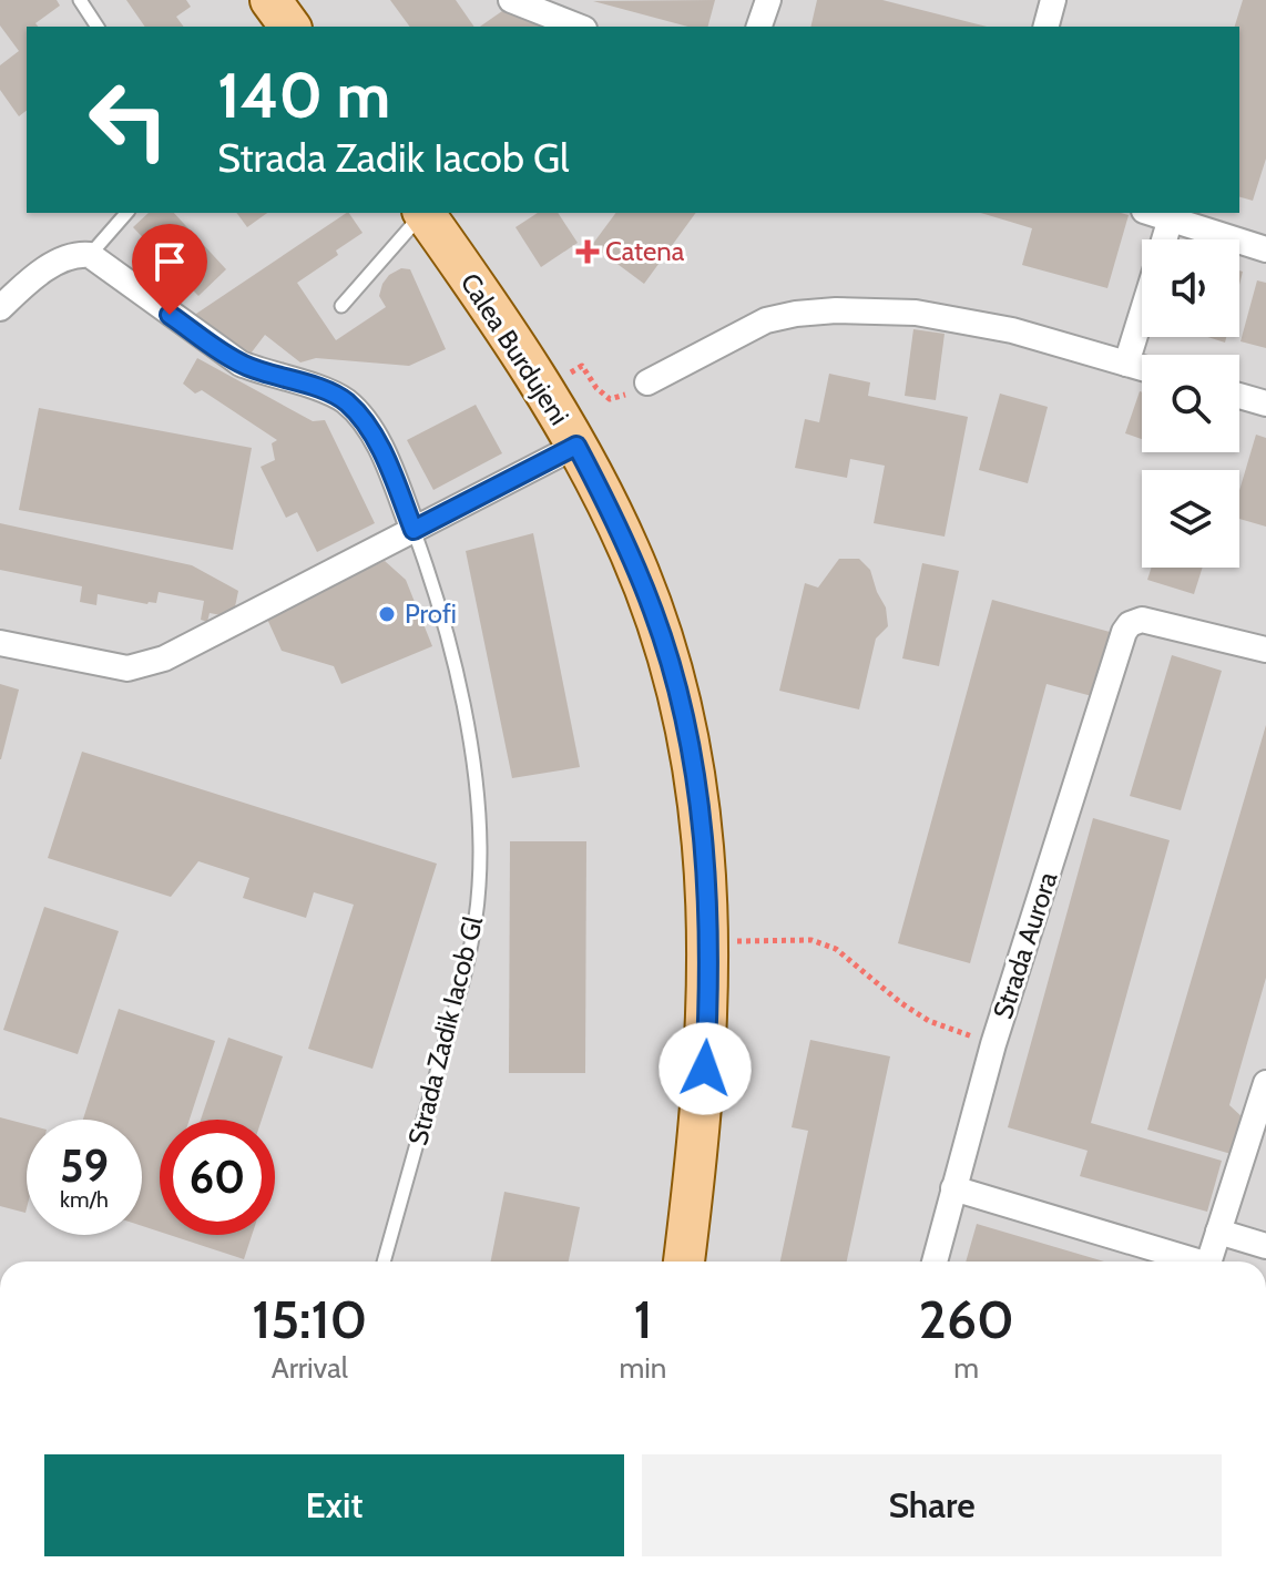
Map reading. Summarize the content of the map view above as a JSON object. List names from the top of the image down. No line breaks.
{"streets":{"main road":["Calea Burdujeni"],"street":["Strada Aurora","Strada Zadik Iacob Gl"]},"places":{"health":["Catena"],"other":["Profi"]},"page":{"turn":["140 m","Strada Zadik Iacob Gl"],"speed":"59 km/h","limit":"60","eta":["15:10","Arrival","1","min","260","m"],"buttons":["Exit","Share"]}}
